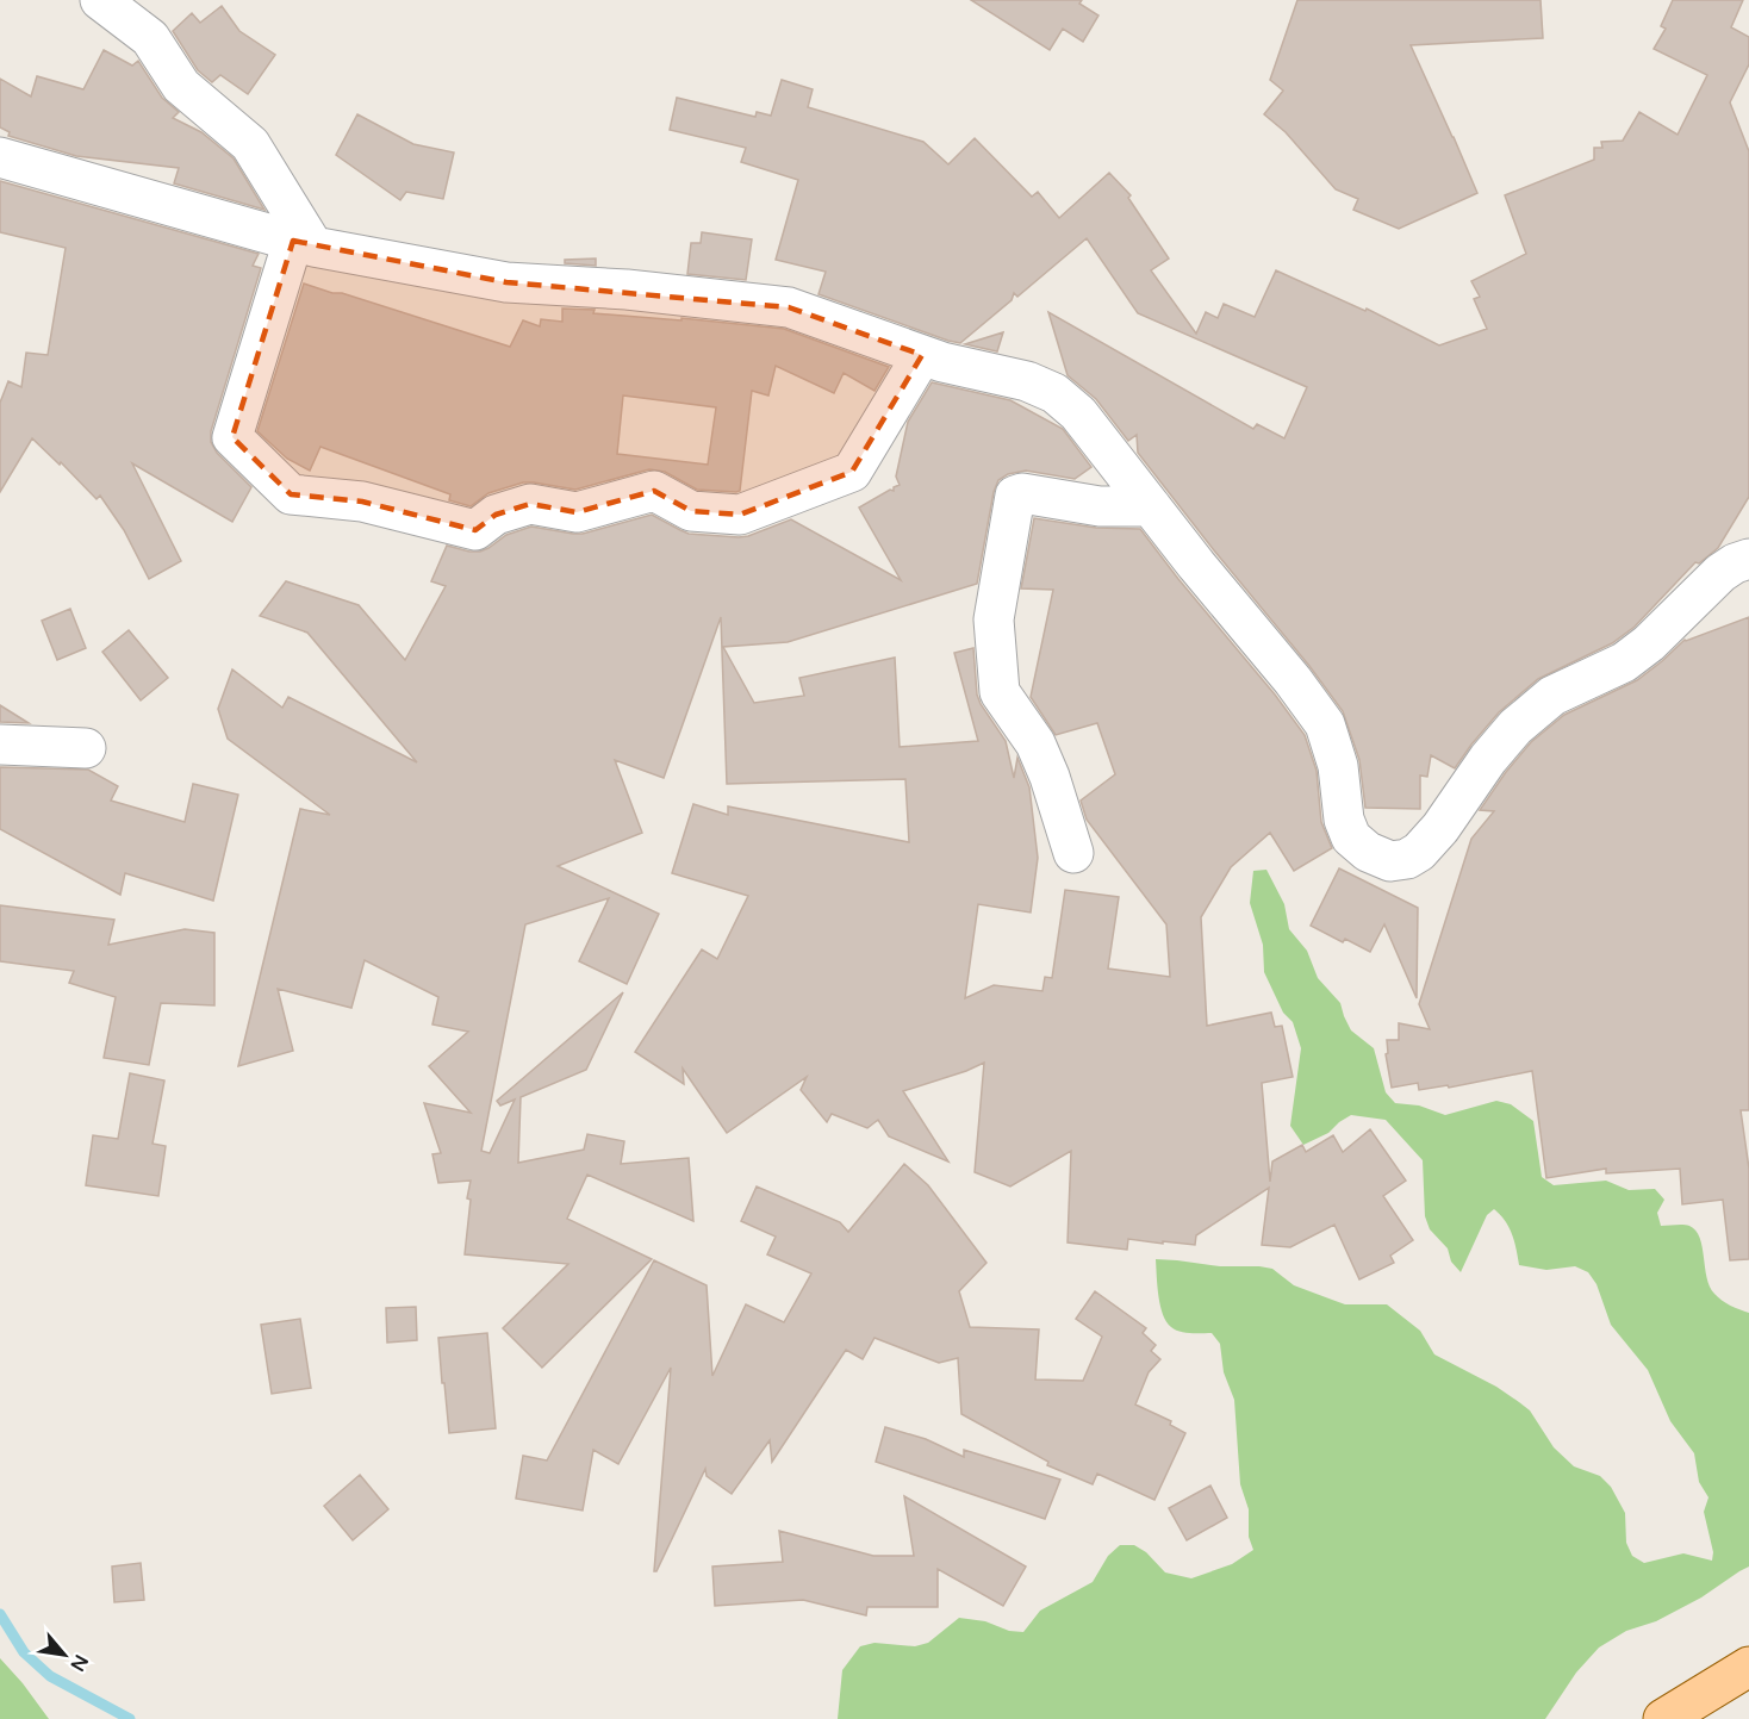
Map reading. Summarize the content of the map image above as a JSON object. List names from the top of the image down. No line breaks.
{"north":"bottom right"}
